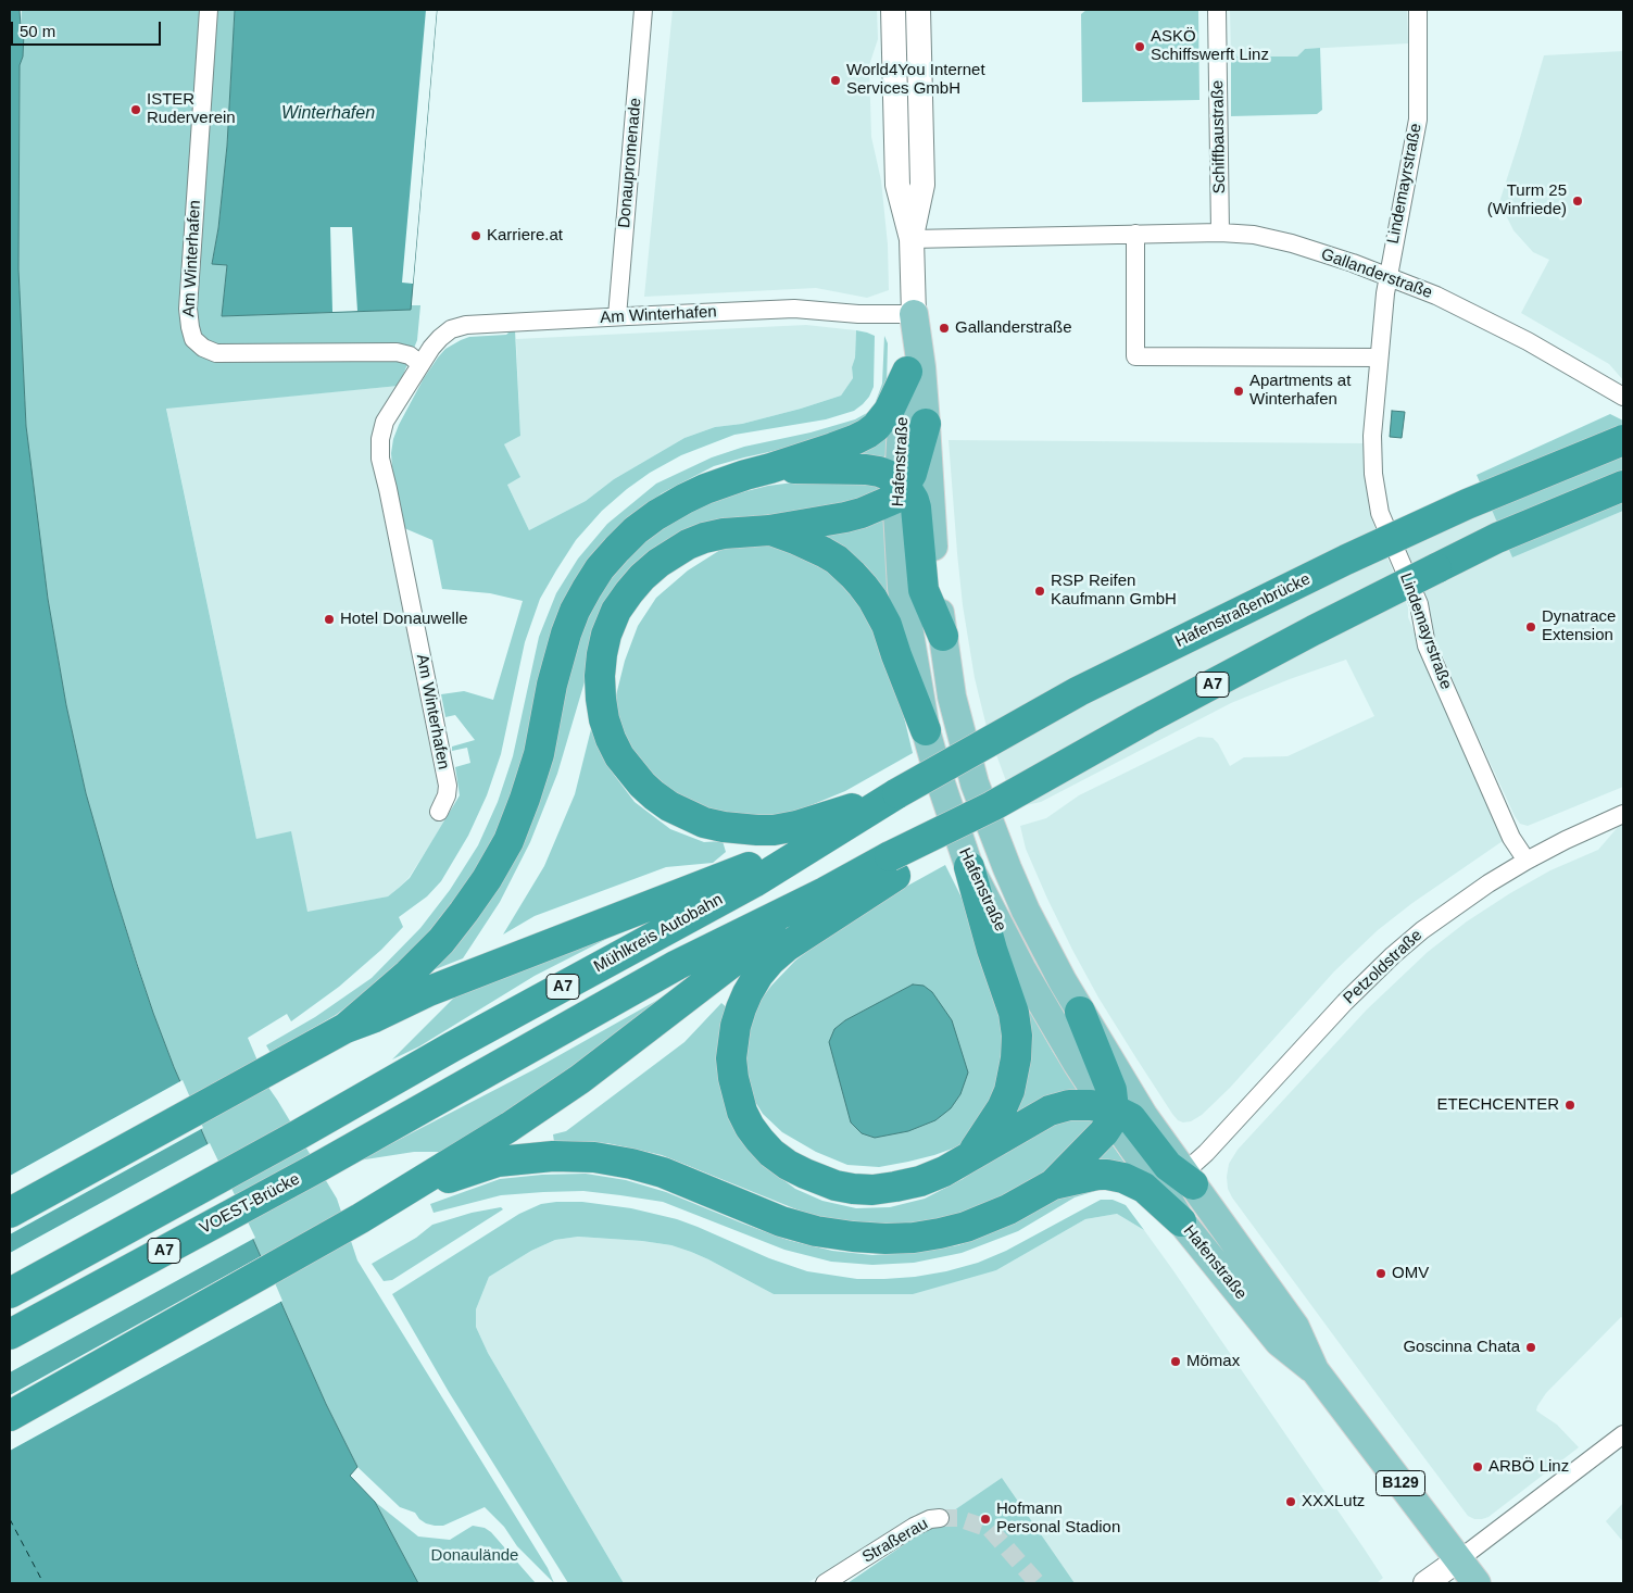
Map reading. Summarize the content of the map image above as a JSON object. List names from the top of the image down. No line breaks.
{"streets":{"highway":["Hafenstraßenbrücke","A7","Mühlkreis Autobahn","VOEST-Brücke"],"main road":["Hafenstraße","B129"],"street":["Schiffbaustraße","Donaupromenade","Lindemayrstraße","Am Winterhafen","Gallanderstraße","Petzoldstraße","Straßerau"]},"crossings":[["Schiffbaustraße","Gallanderstraße"],["Donaupromenade","Am Winterhafen"],["Lindemayrstraße","Gallanderstraße"],["Lindemayrstraße","Petzoldstraße"],["Am Winterhafen","Hafenstraße"],["Gallanderstraße","Hafenstraße"],["Hafenstraße","Petzoldstraße"],["Hafenstraßenbrücke","Mühlkreis Autobahn"],["A7","VOEST-Brücke"]],"water":["Winterhafen"],"parks":["Donaulände"],"places":["ASKÖ Schiffswerft Linz","World4You Internet Services GmbH","ISTER Ruderverein","Turm 25 (Winfriede)","Karriere.at","Gallanderstraße","Apartments at Winterhafen","RSP Reifen Kaufmann GmbH","Hotel Donauwelle","Dynatrace Extension","ETECHCENTER","OMV","Goscinna Chata","Mömax","ARBÖ Linz","XXXLutz","Hofmann Personal Stadion"],"scale_bar":"50 m"}
